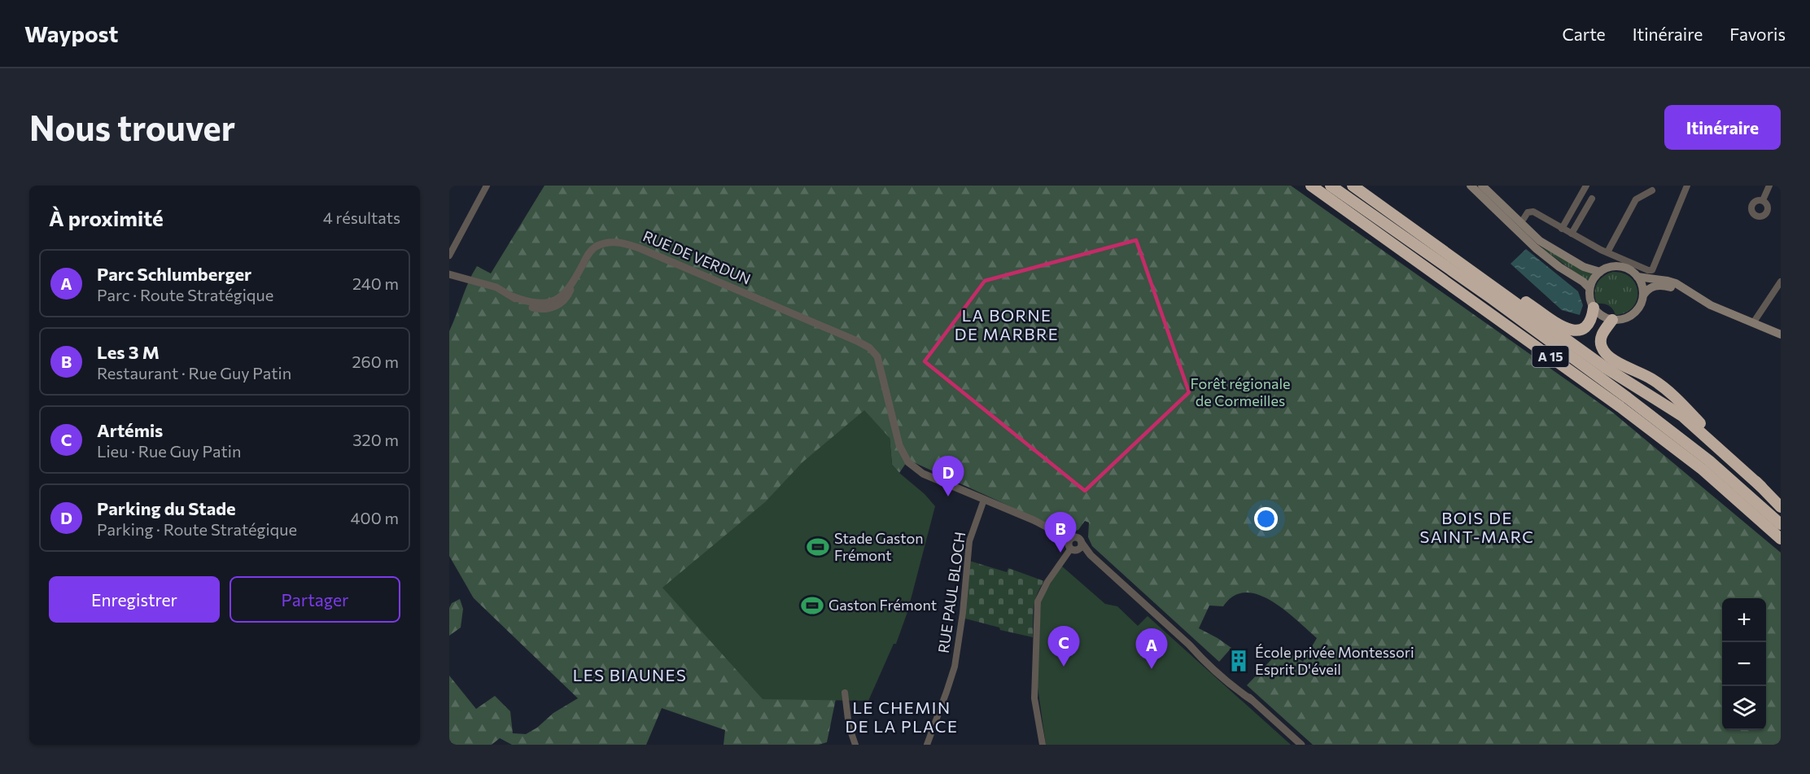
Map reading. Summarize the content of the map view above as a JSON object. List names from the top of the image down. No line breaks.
{"streets":{"highway":["A 15"],"street":["RUE DE VERDUN","RUE PAUL BLOCH"]},"crossings":[["RUE DE VERDUN","RUE PAUL BLOCH"]],"districts":["LA BORNE DE MARBRE","BOIS DE SAINT-MARC","LES BIAUNES","LE CHEMIN DE LA PLACE"],"parks":["Forêt régionale de Cormeilles"],"places":{"sports":["Stade Gaston Frémont","Gaston Frémont"],"building":["École privée Montessori Esprit D'éveil"]},"page":{"header":"Waypost","nav":["Carte","Itinéraire","Favoris"],"buttons":["Itinéraire",["Enregistrer","Partager"]],"title":"Nous trouver","heading":["À proximité","4 résultats"],"list":[{"mark":"A","name":"Parc Schlumberger","note":"Parc · Route Stratégique","value":"240 m"},{"mark":"B","name":"Les 3 M","note":"Restaurant · Rue Guy Patin","value":"260 m"},{"mark":"C","name":"Artémis","note":"Lieu · Rue Guy Patin","value":"320 m"},{"mark":"D","name":"Parking du Stade","note":"Parking · Route Stratégique","value":"400 m"}],"pins":["D","B","C","A"],"map_buttons":["+","−"]}}
